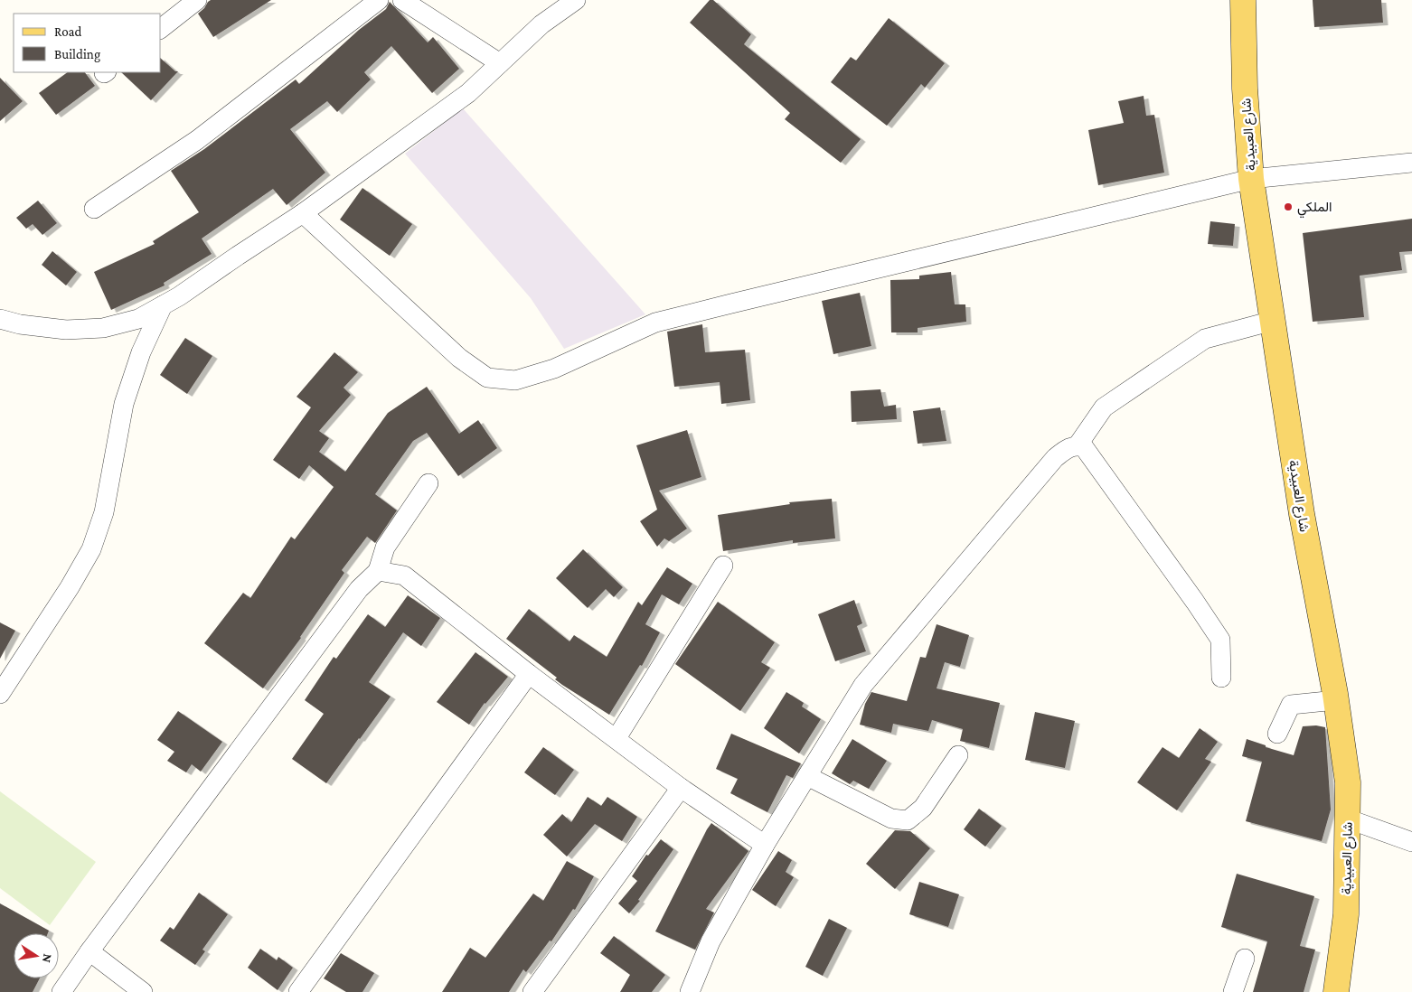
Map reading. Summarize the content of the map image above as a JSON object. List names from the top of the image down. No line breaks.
{"streets":{"main road":["شارع العبيدية"]},"places":["الملكي"],"legend":["Road","Building"],"north":"right"}
